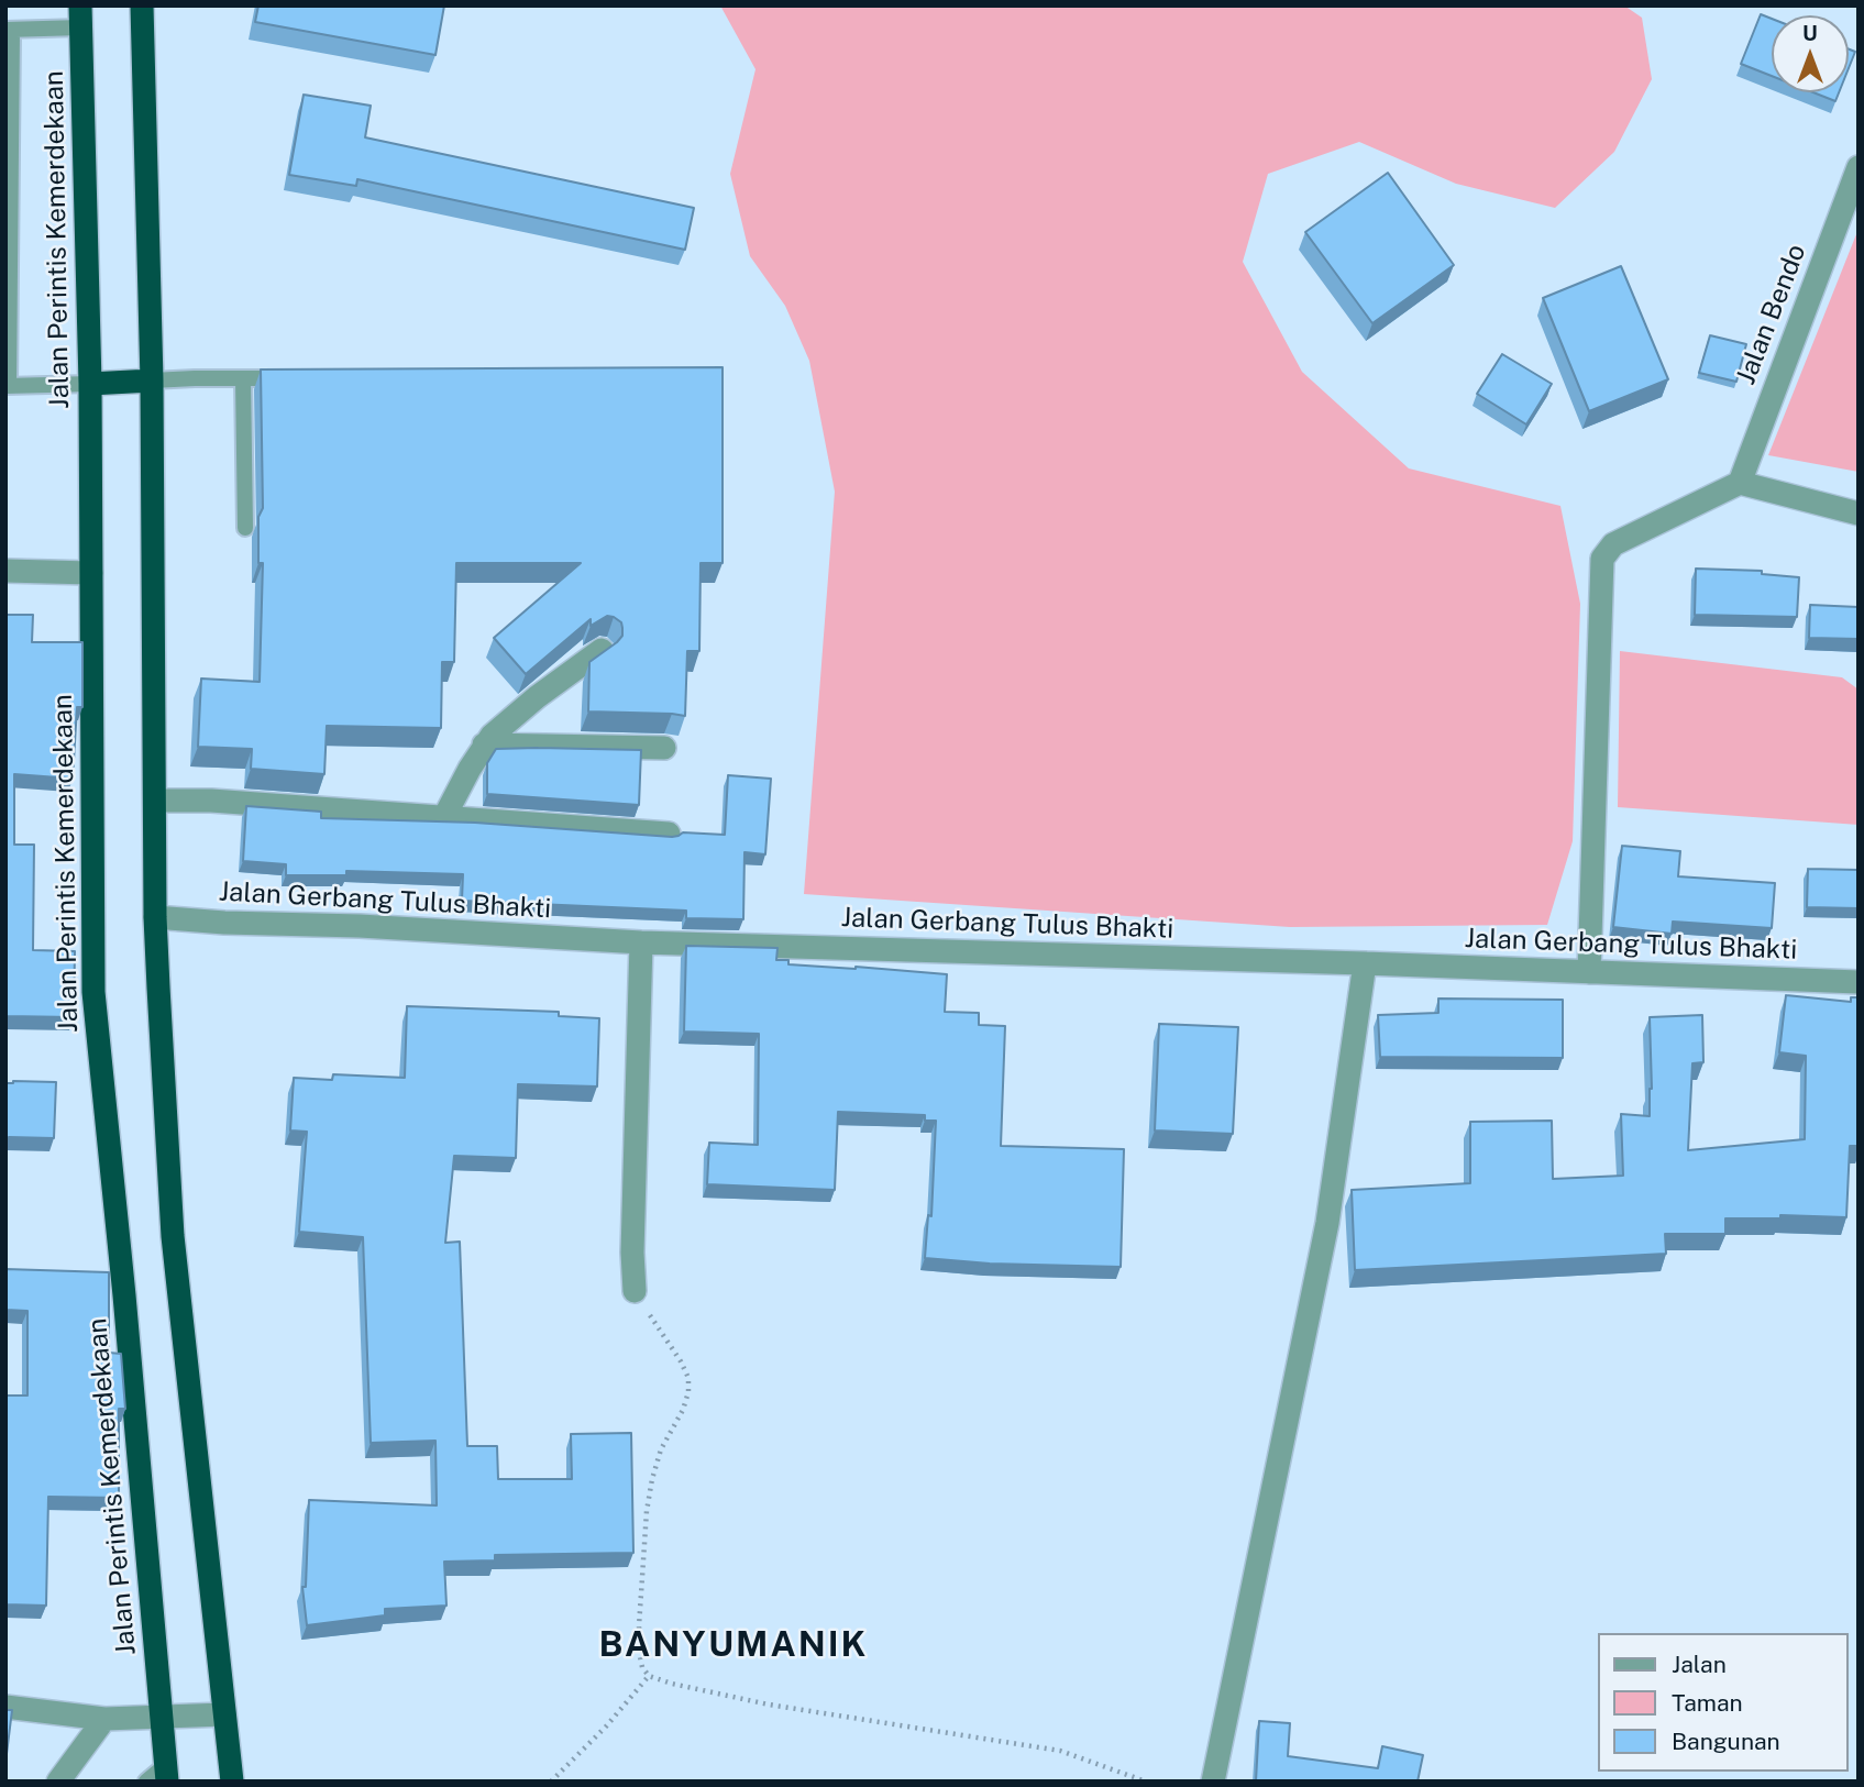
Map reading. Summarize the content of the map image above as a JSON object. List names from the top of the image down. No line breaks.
{"streets":{"highway":["Jalan Perintis Kemerdekaan"],"street":["Jalan Bendo","Jalan Gerbang Tulus Bhakti"]},"districts":["BANYUMANIK"],"legend":["Jalan","Taman","Bangunan"],"north":"top"}
